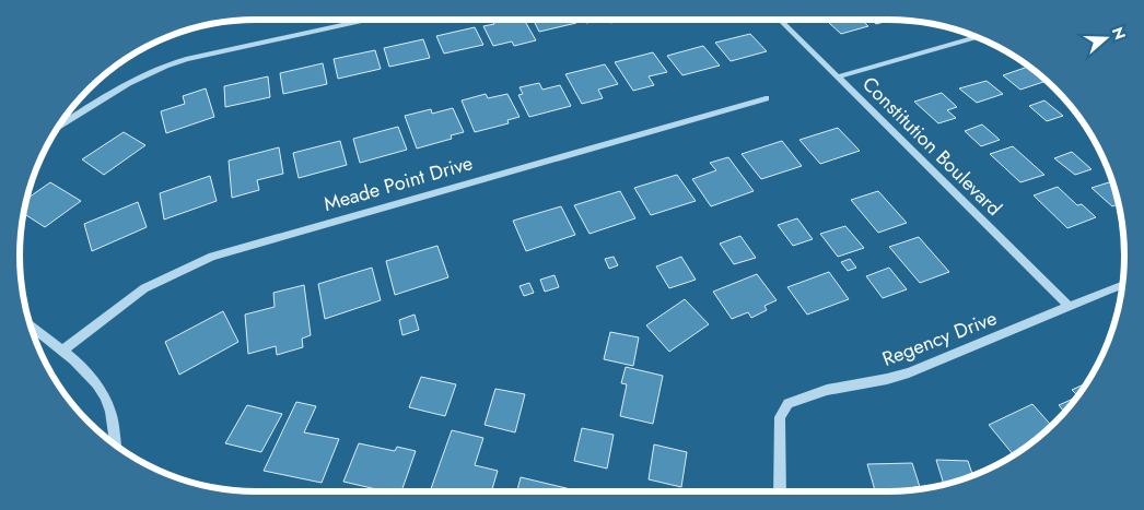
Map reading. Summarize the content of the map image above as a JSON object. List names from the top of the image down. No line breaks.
{"streets":{"street":["Constitution Boulevard","Meade Point Drive","Regency Drive"]},"crossings":[["Constitution Boulevard","Regency Drive"]],"north":"right"}
